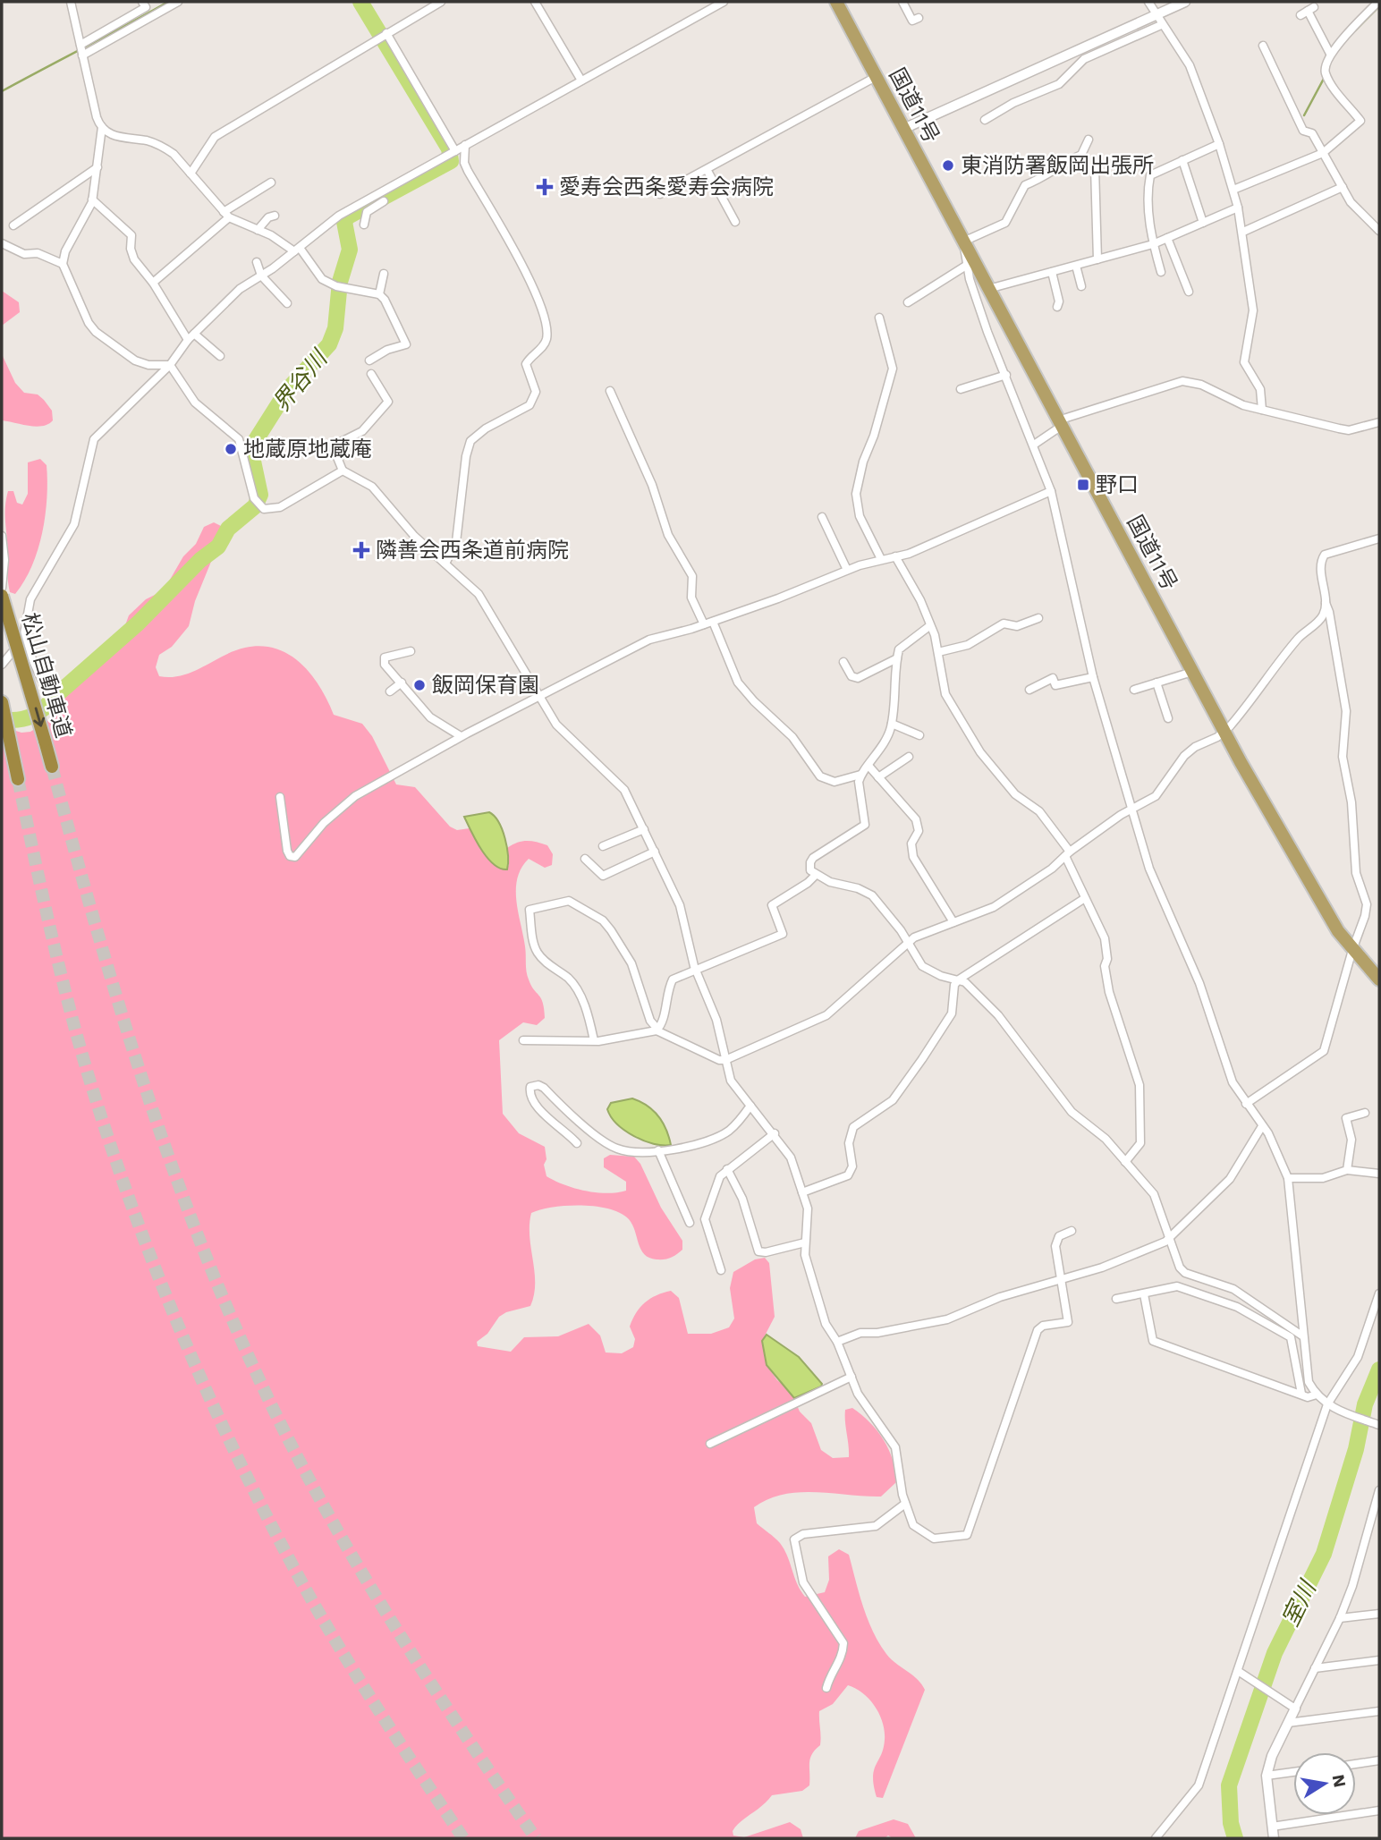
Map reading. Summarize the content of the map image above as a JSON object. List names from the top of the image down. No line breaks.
{"streets":{"highway":["国道11号","松山自動車道"]},"water":["界谷川","室川"],"places":{"other":["東消防署飯岡出張所","地蔵原地蔵庵","飯岡保育園"],"health":["愛寿会西条愛寿会病院","隣善会西条道前病院"],"transit":["野口"]},"north":"right"}
